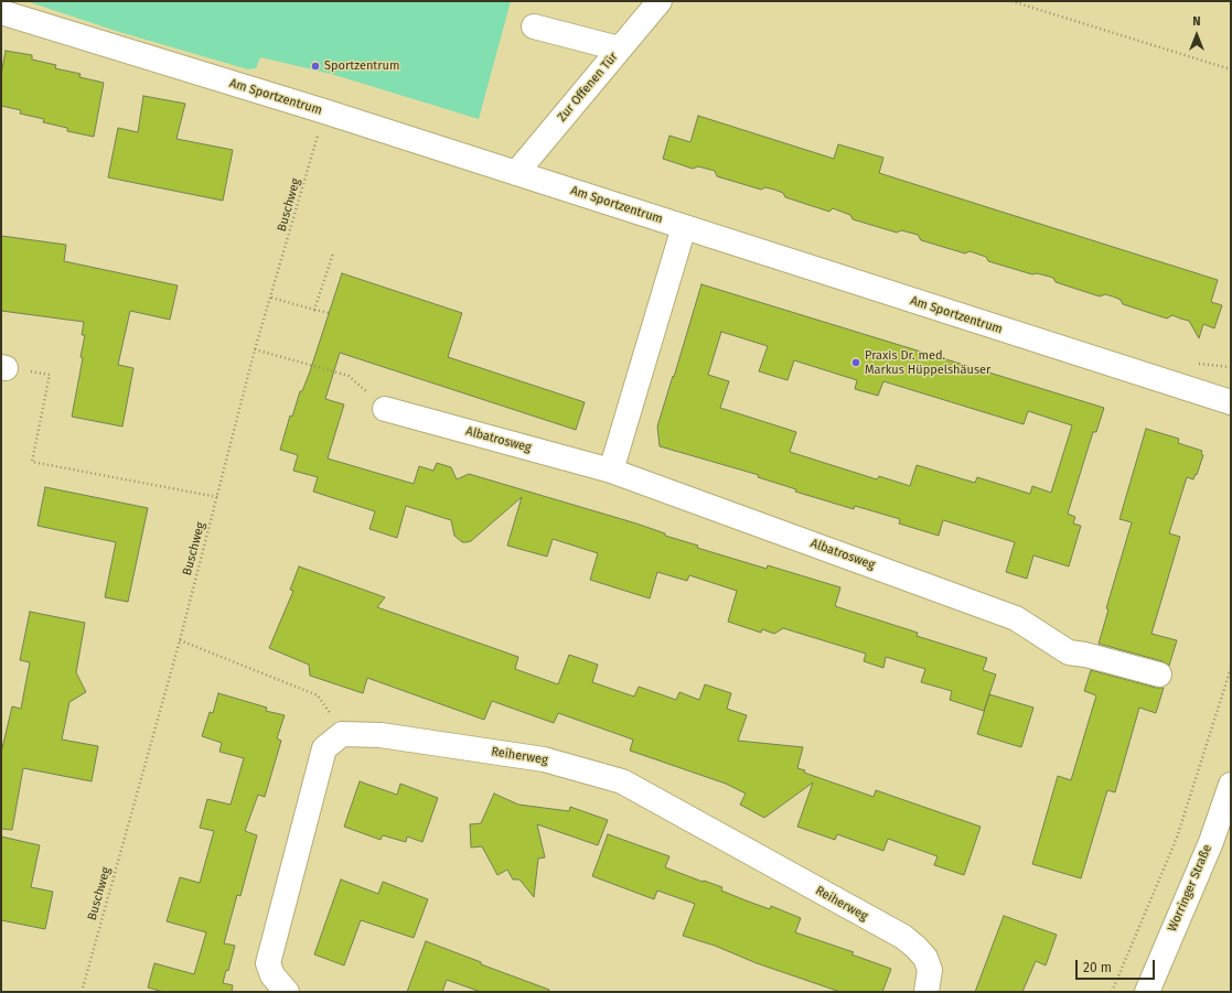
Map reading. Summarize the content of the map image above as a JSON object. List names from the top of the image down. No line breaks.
{"streets":{"street":["Zur Offenen Tür","Am Sportzentrum","Albatrosweg","Reiherweg","Worringer Straße"],"path":["Buschweg"]},"crossings":[["Zur Offenen Tür","Am Sportzentrum"],["Am Sportzentrum","Buschweg"]],"places":["Sportzentrum","Praxis Dr. med. Markus Hüppelshäuser"],"scale_bar":"20 m","north":"top"}
